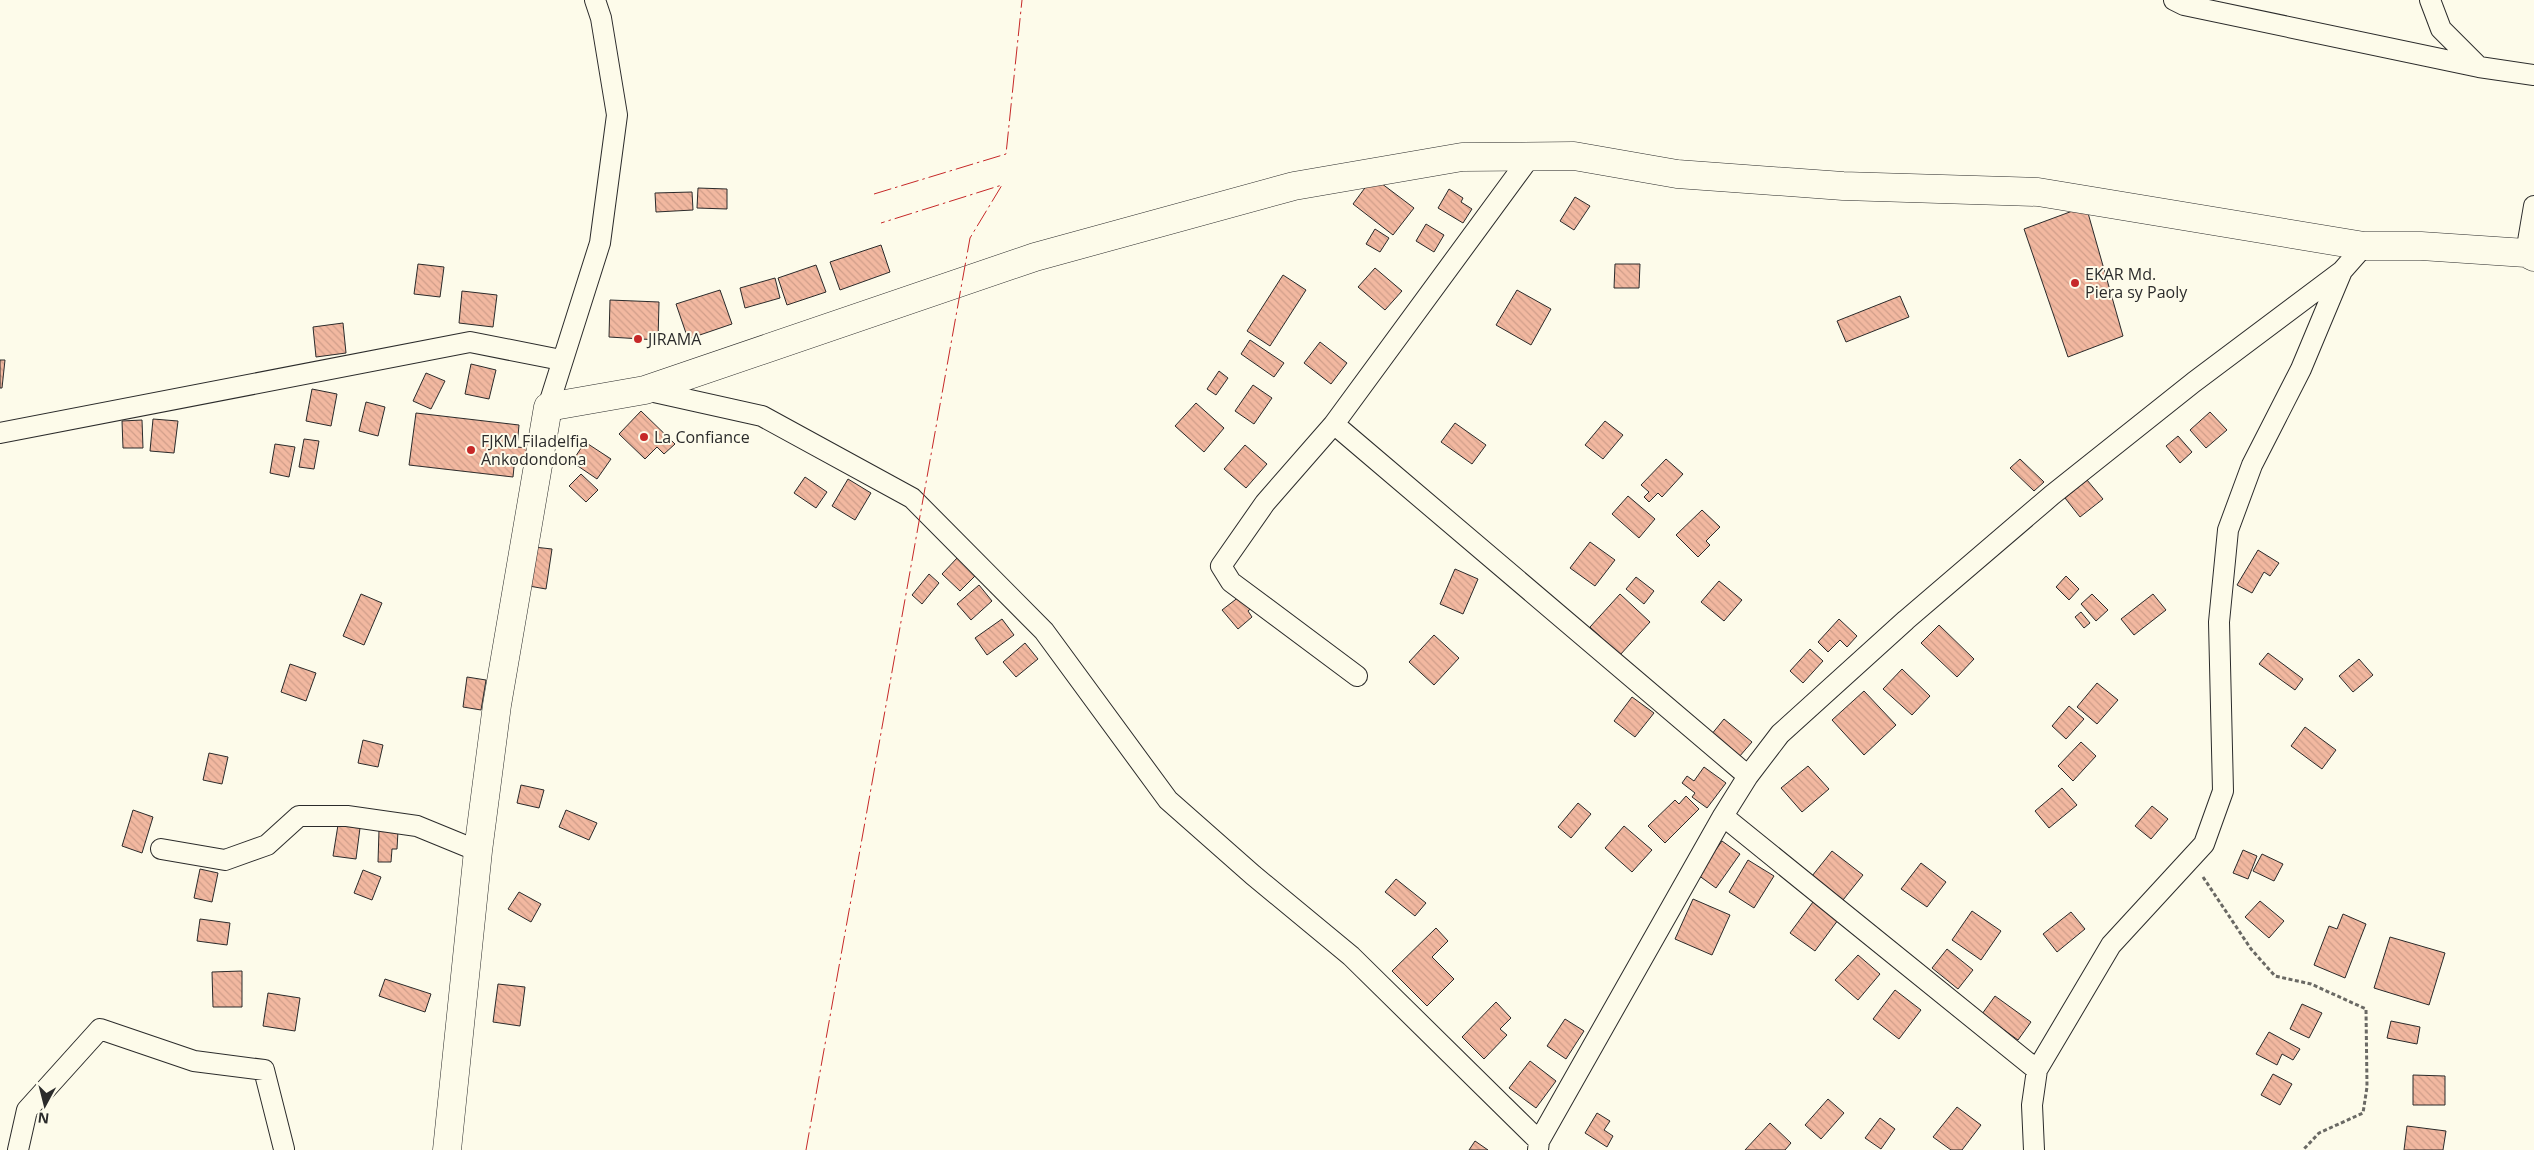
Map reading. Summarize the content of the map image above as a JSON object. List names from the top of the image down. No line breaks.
{"places":["EKAR Md. Piera sy Paoly","JIRAMA","La Confiance","FJKM Filadelfia Ankodondona"],"north":"bottom"}
